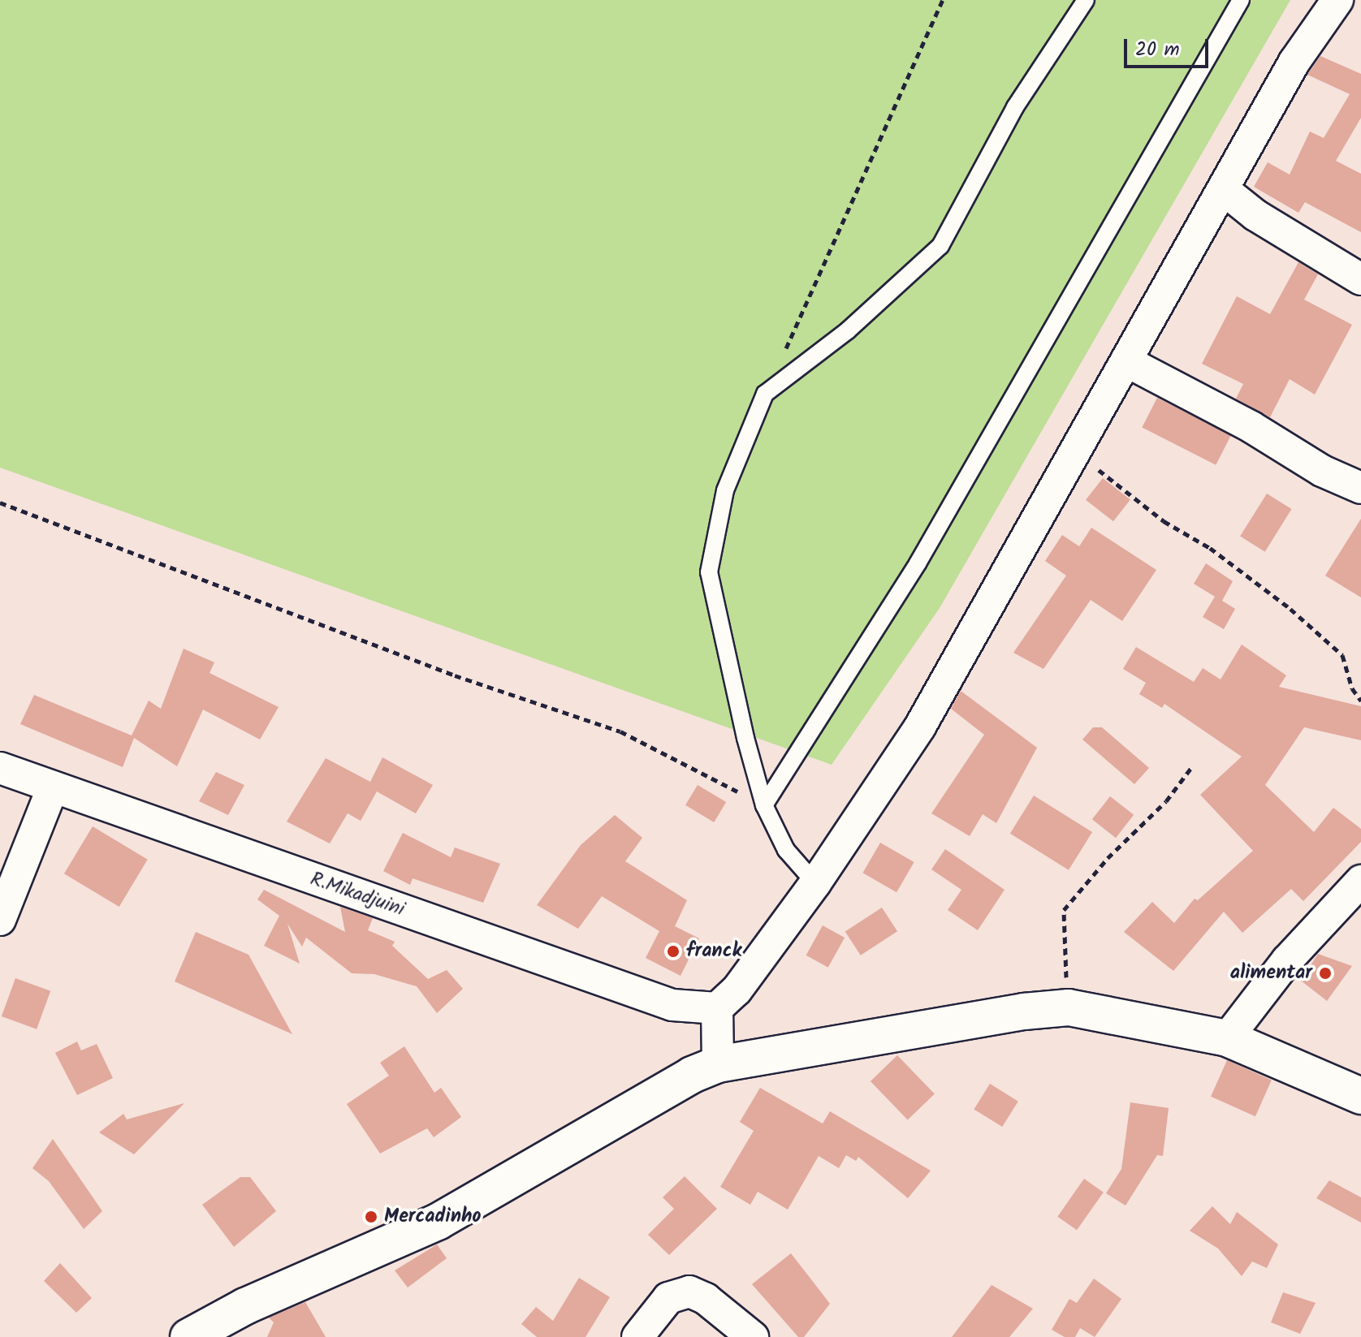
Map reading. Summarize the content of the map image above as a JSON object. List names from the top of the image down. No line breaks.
{"streets":{"street":["R.Mikadjuini"]},"places":["franck","alimentar","Mercadinho"],"scale_bar":"20 m"}
